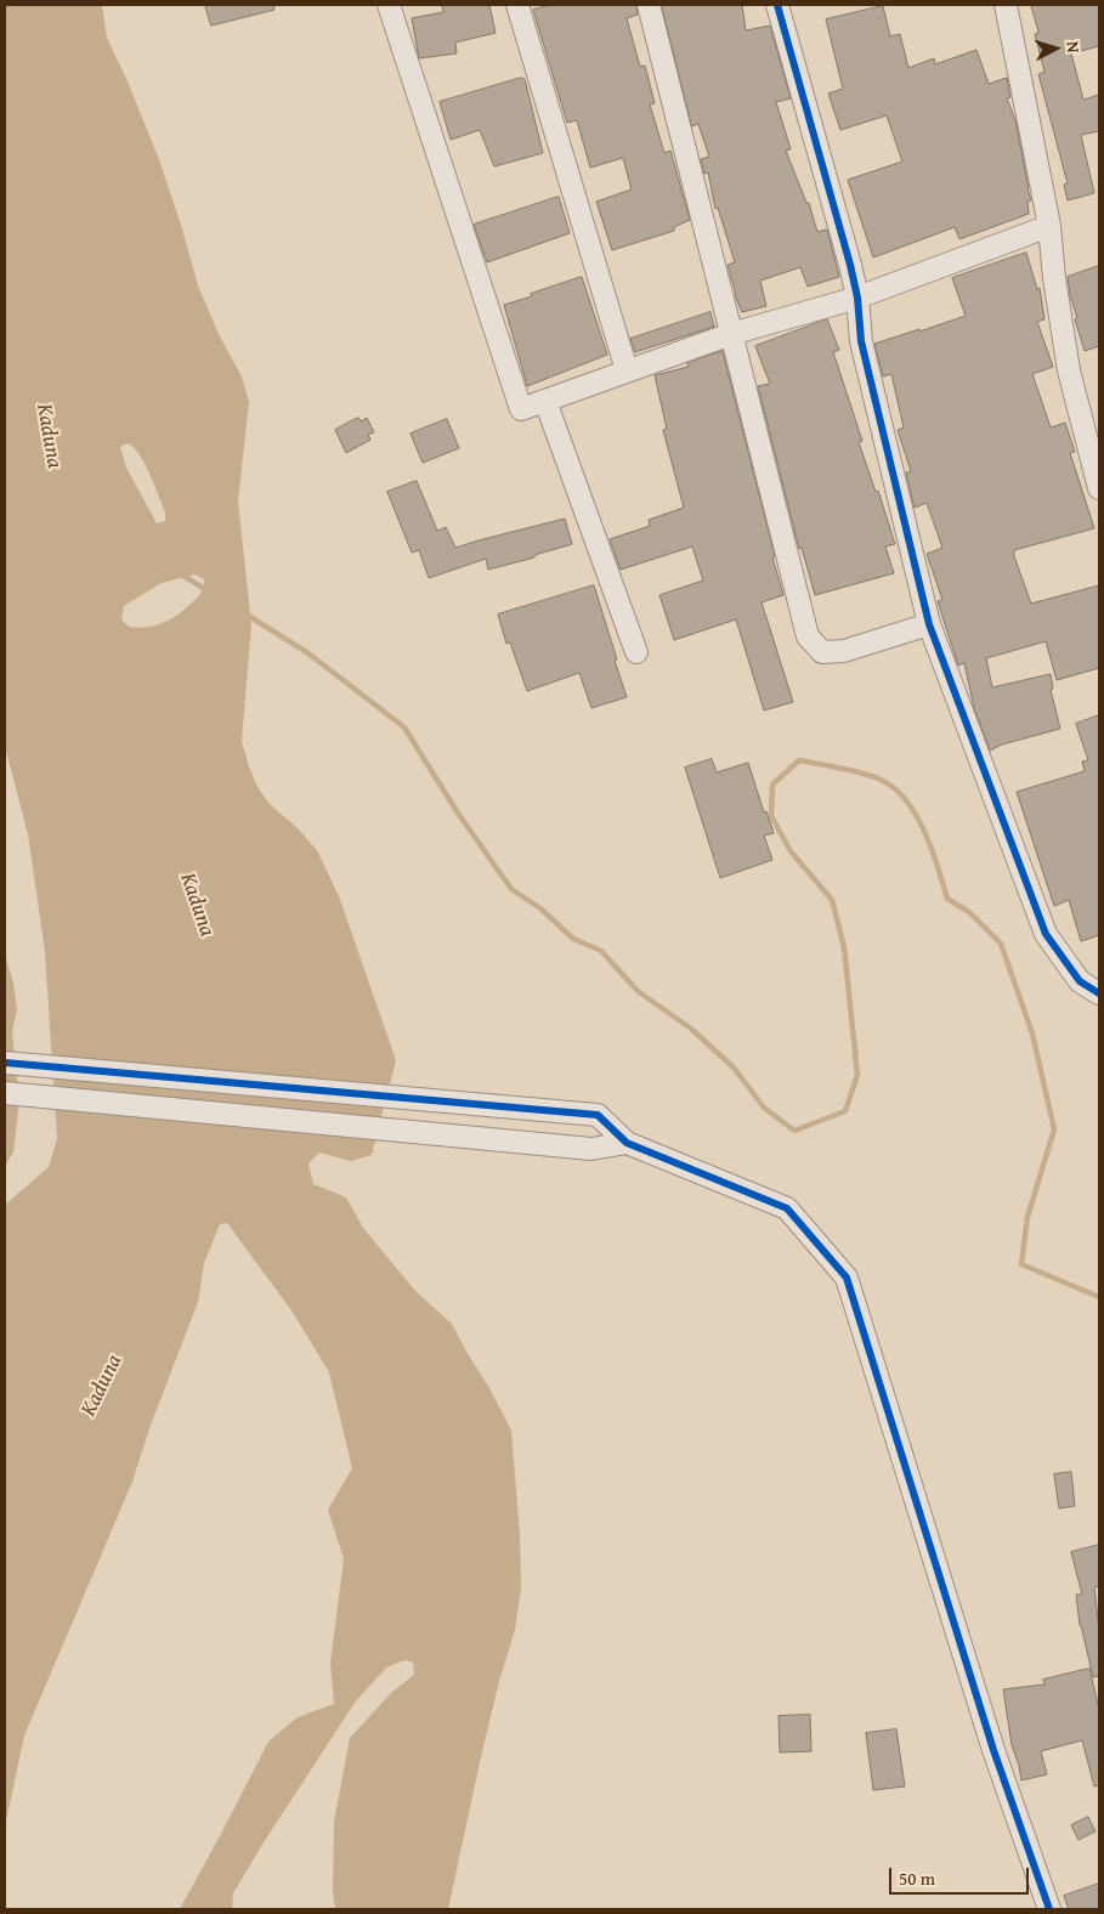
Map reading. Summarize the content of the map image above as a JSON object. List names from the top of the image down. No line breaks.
{"water":["Kaduna"],"scale_bar":"50 m","north":"right"}
